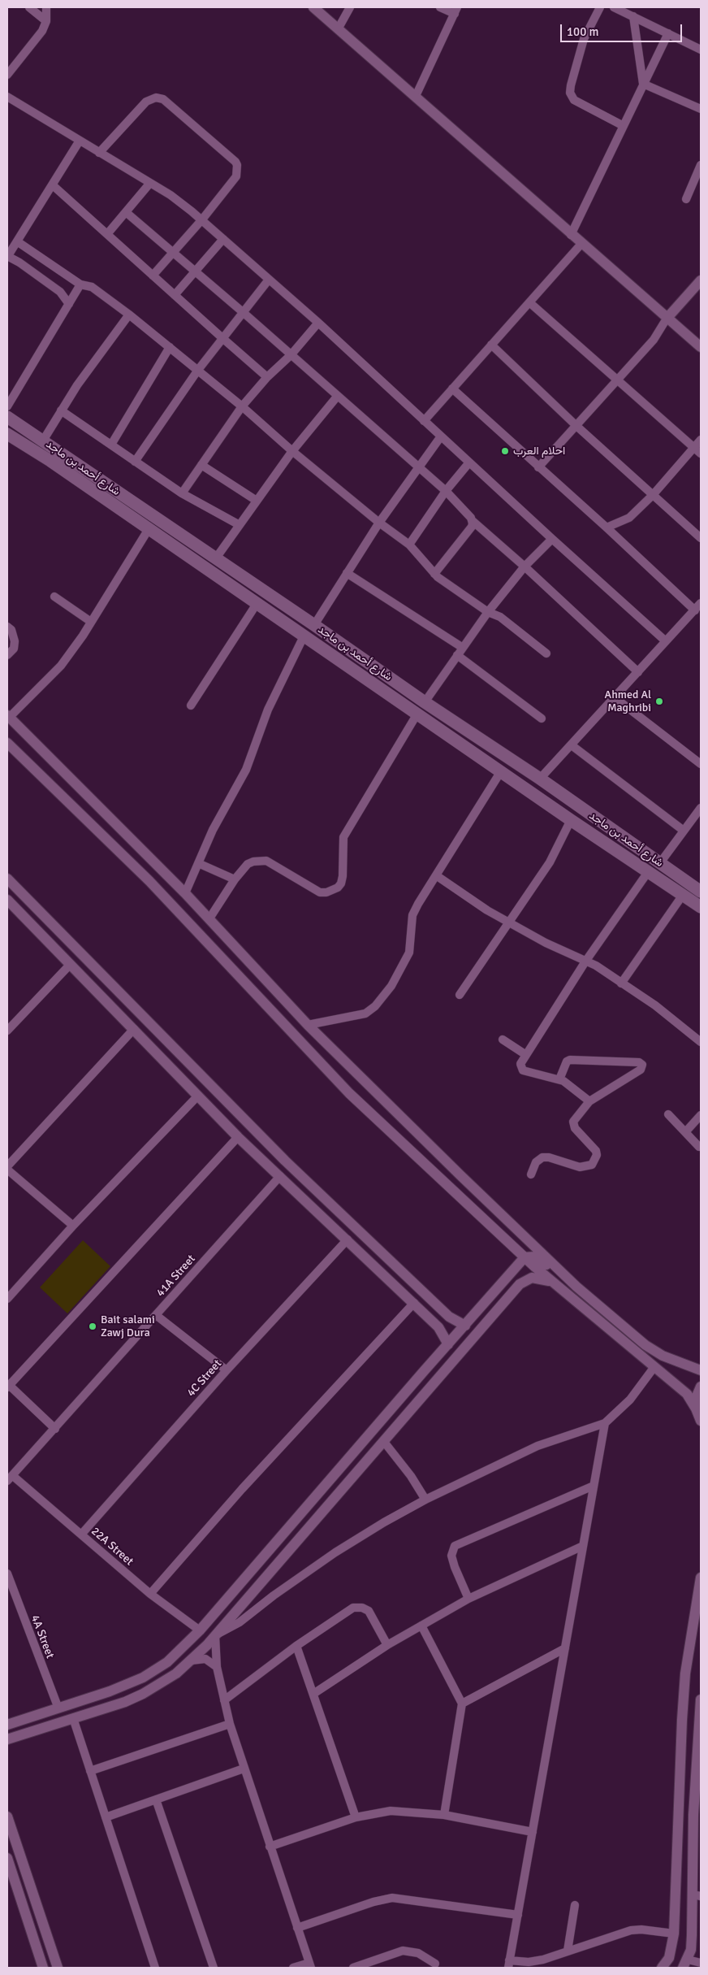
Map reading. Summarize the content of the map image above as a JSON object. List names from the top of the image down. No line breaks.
{"streets":{"main road":["شارع أحمد بن ماجد"],"street":["41A Street","4C Street","22A Street","4A Street"]},"crossings":[["41A Street","22A Street"],["4C Street","22A Street"]],"places":["احلام العرب","Ahmed Al Maghribi","Bait salami Zawj Dura"],"scale_bar":"100 m"}
